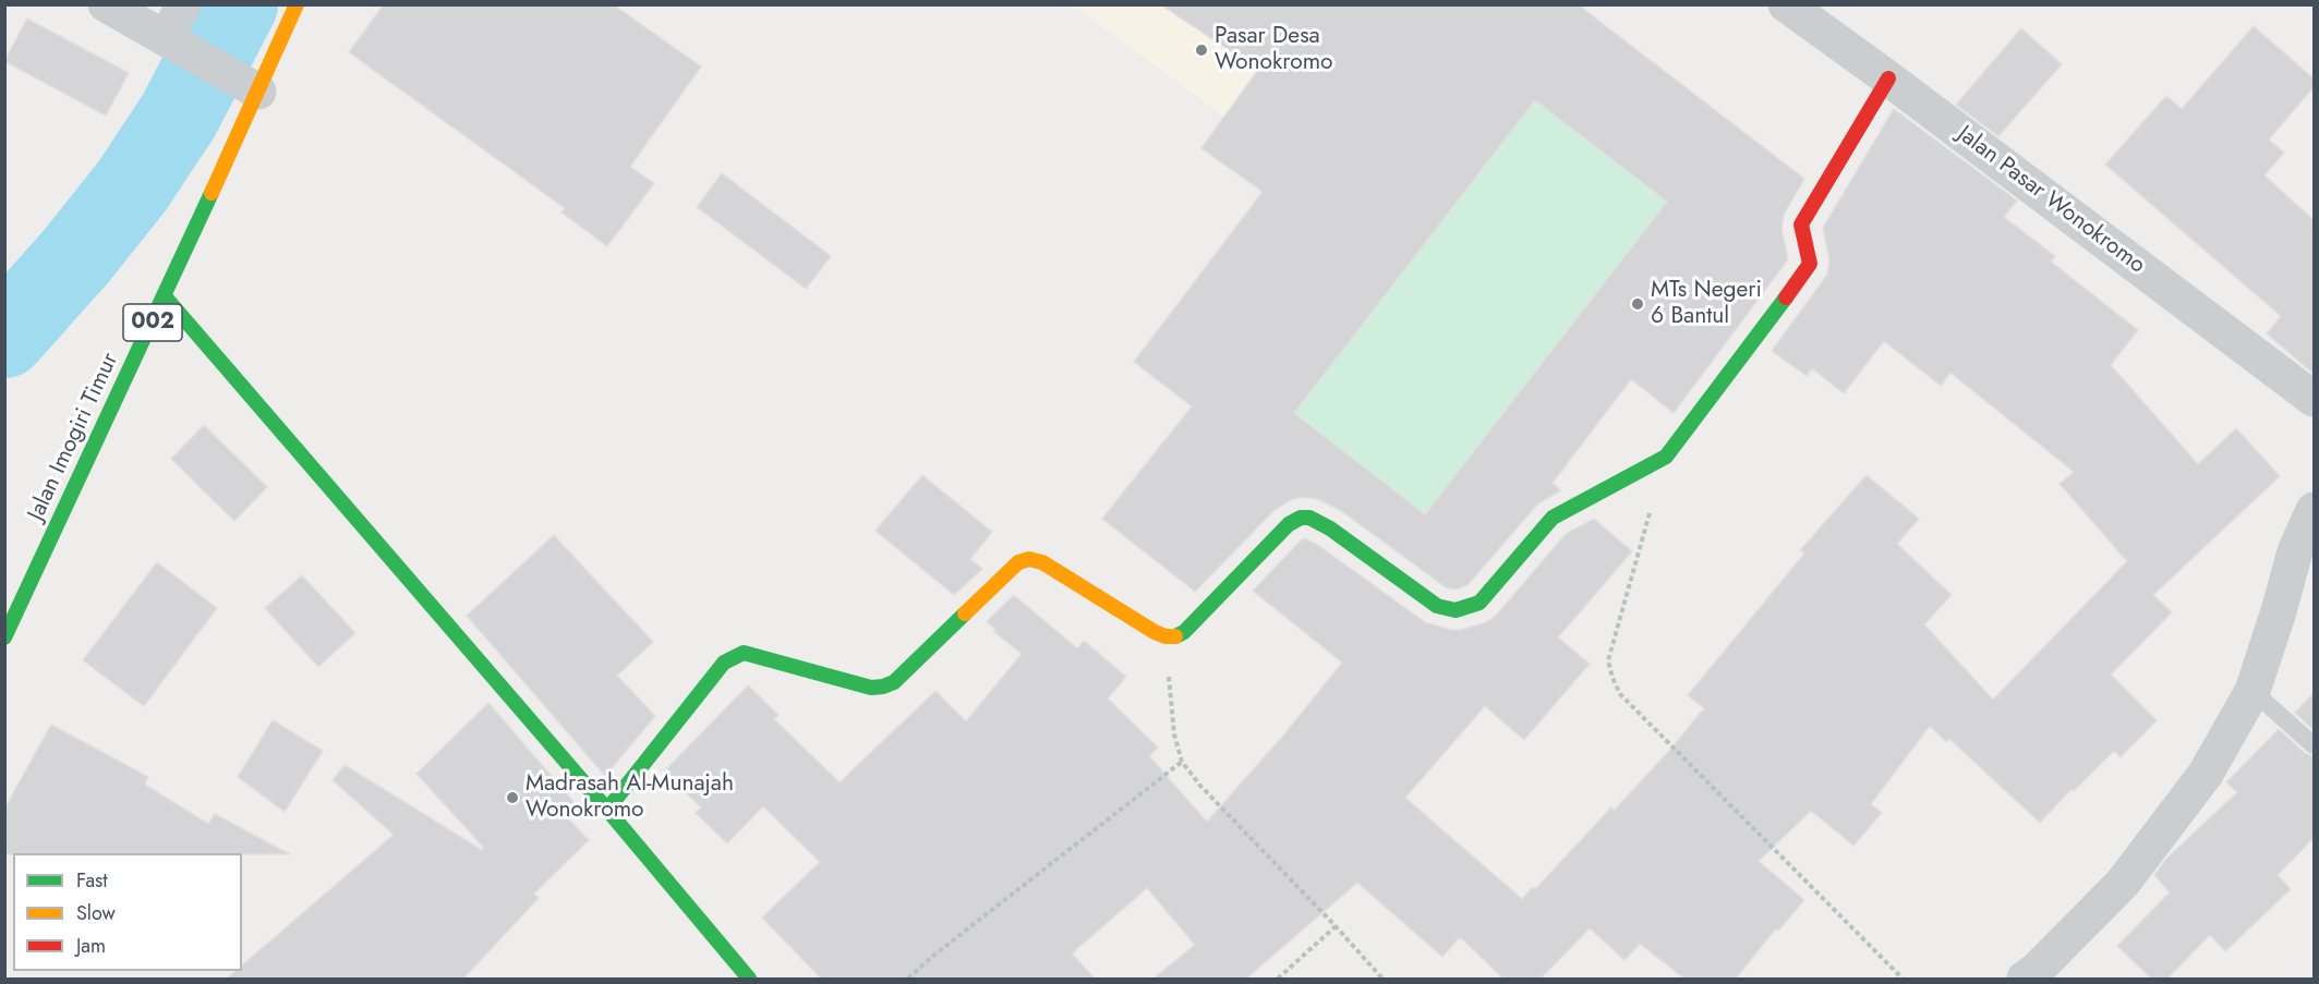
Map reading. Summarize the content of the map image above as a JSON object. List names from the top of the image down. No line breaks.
{"streets":{"street":["Jalan Pasar Wonokromo","002","Jalan Imogiri Timur"]},"places":["Pasar Desa Wonokromo","MTs Negeri 6 Bantul","Madrasah Al-Munajah Wonokromo"],"legend":["Fast","Slow","Jam"]}
